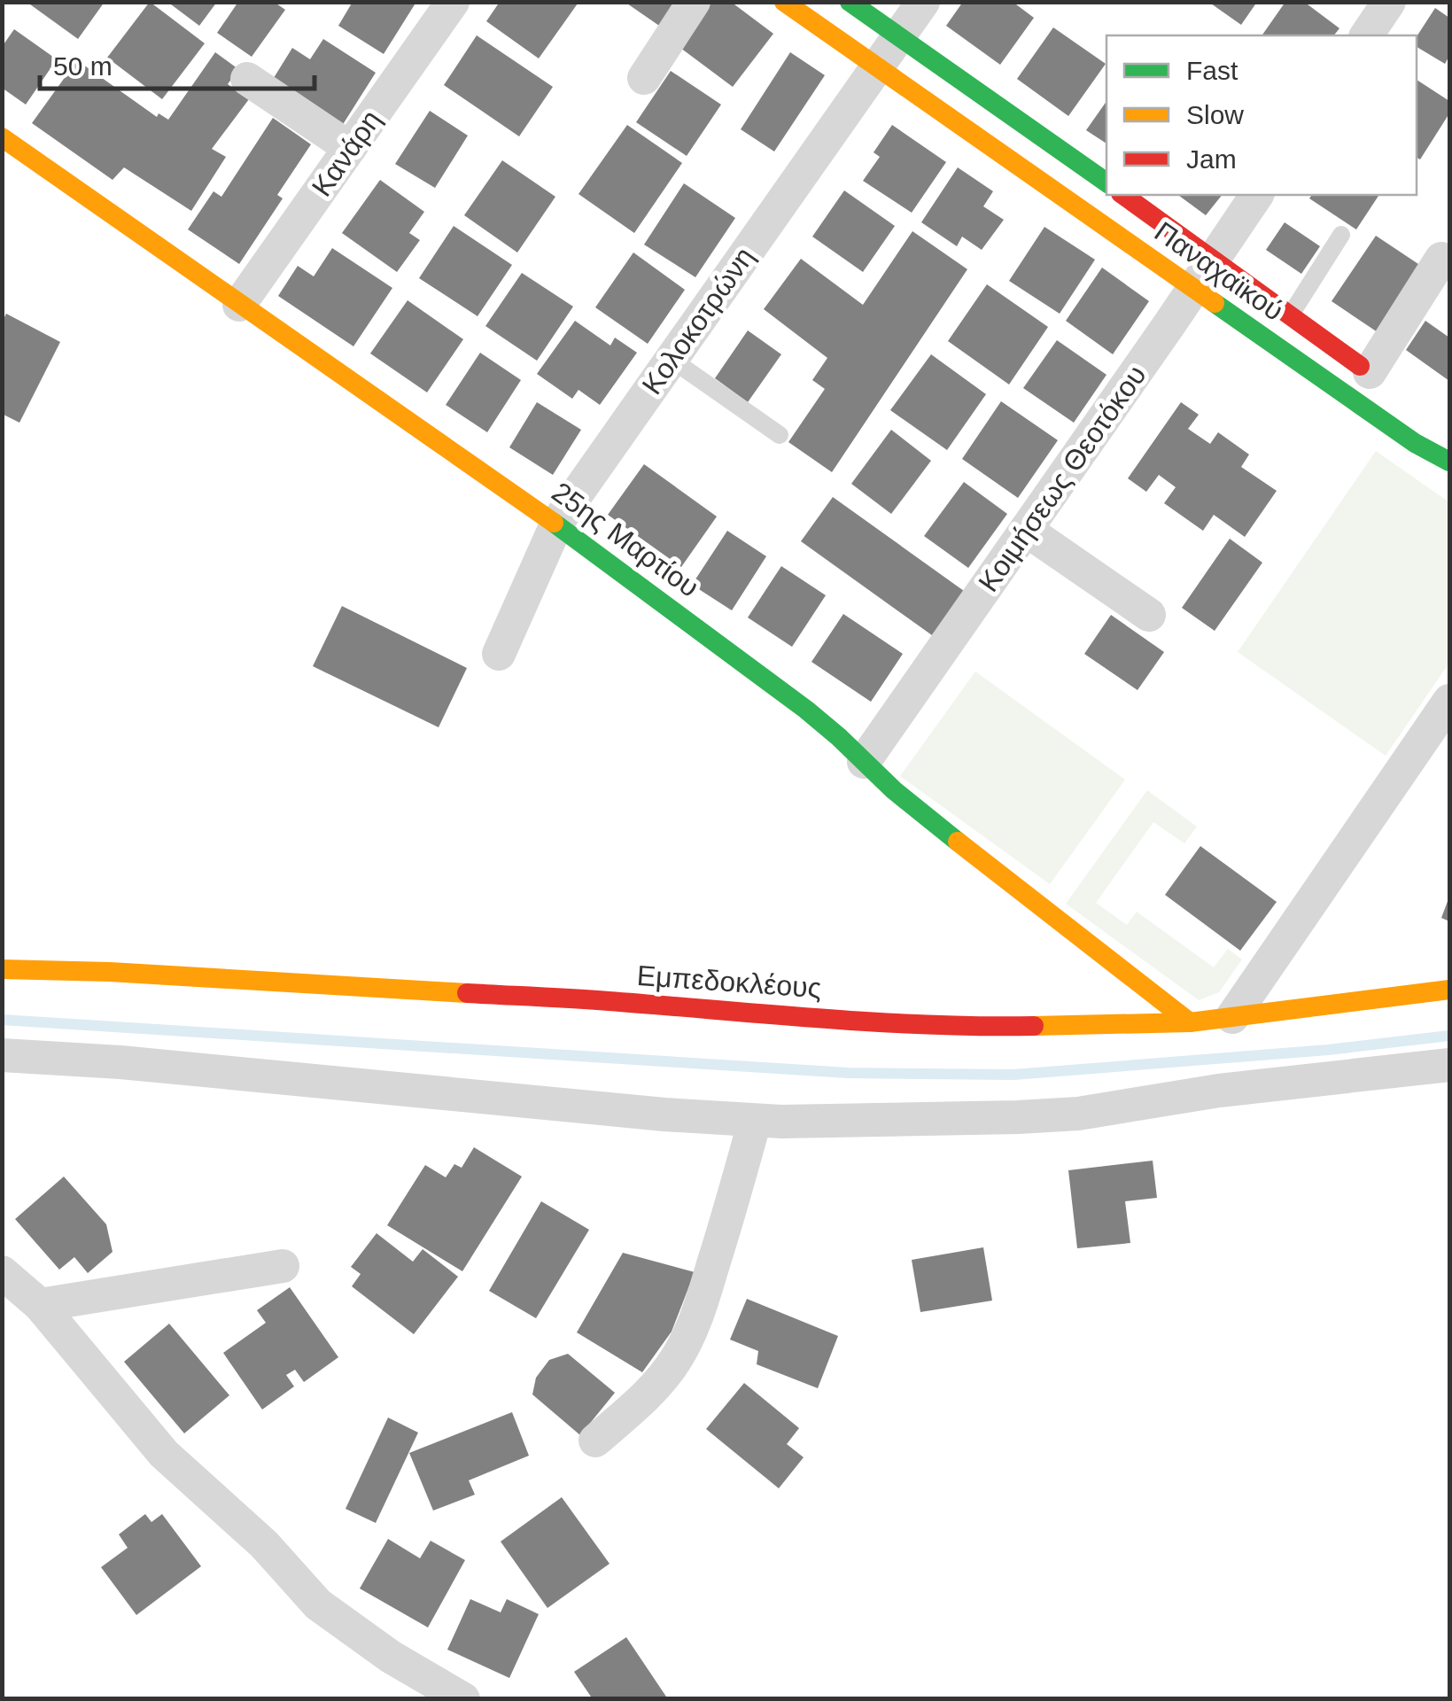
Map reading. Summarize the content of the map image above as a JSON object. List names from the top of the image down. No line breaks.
{"streets":{"street":["Κανάρη","Παναχαϊκού","Κολοκοτρώνη","Κοιμήσεως Θεοτόκου","25ης Μαρτίου","Εμπεδοκλέους"]},"crossings":[["Κανάρη","25ης Μαρτίου"],["Παναχαϊκού","Κολοκοτρώνη"],["Παναχαϊκού","Κοιμήσεως Θεοτόκου"],["Κολοκοτρώνη","25ης Μαρτίου"],["Κοιμήσεως Θεοτόκου","25ης Μαρτίου"],["25ης Μαρτίου","Εμπεδοκλέους"]],"legend":["Fast","Slow","Jam"],"scale_bar":"50 m"}
